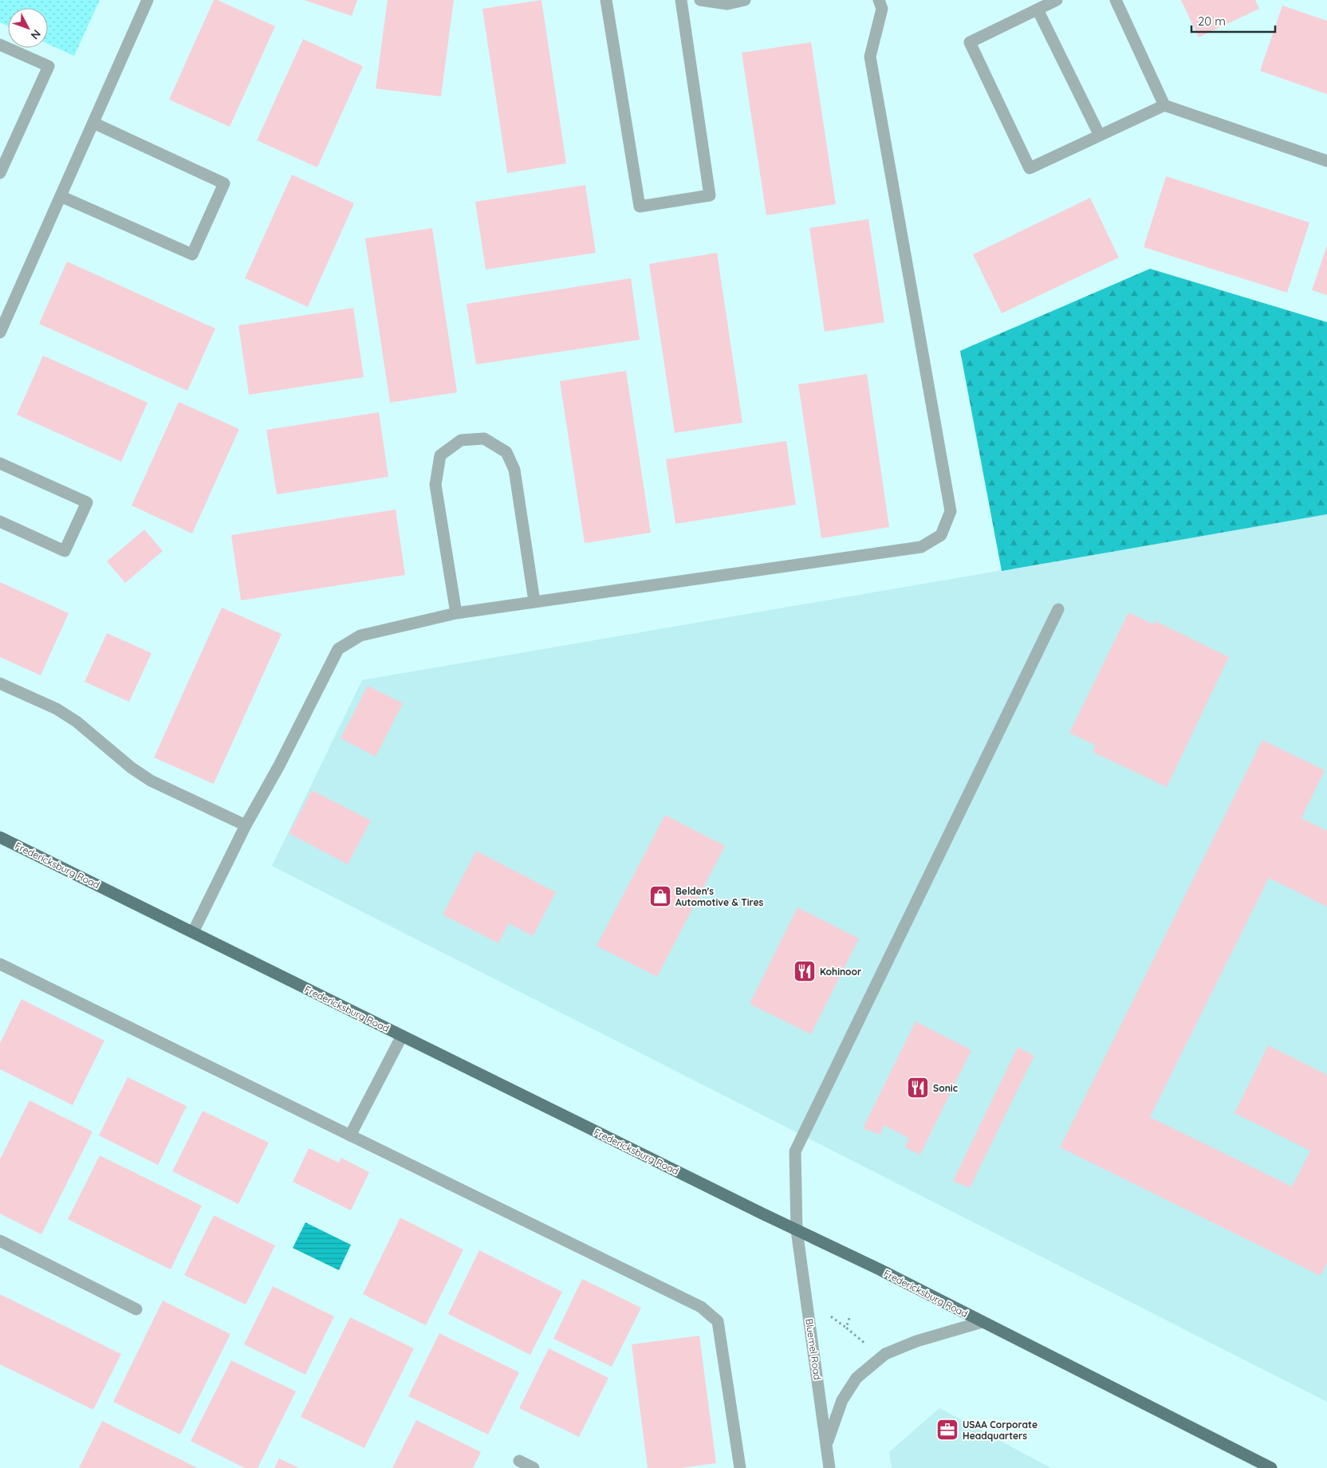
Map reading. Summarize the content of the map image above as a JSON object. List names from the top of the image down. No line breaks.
{"streets":{"main road":["Fredericksburg Road"],"street":["Bluemel Road"]},"crossings":[["Fredericksburg Road","Bluemel Road"]],"places":{"shop":["Belden's Automotive & Tires"],"restaurant":["Kohinoor","Sonic"],"office":["USAA Corporate Headquarters"]},"scale_bar":"20 m","north":"bottom right"}
